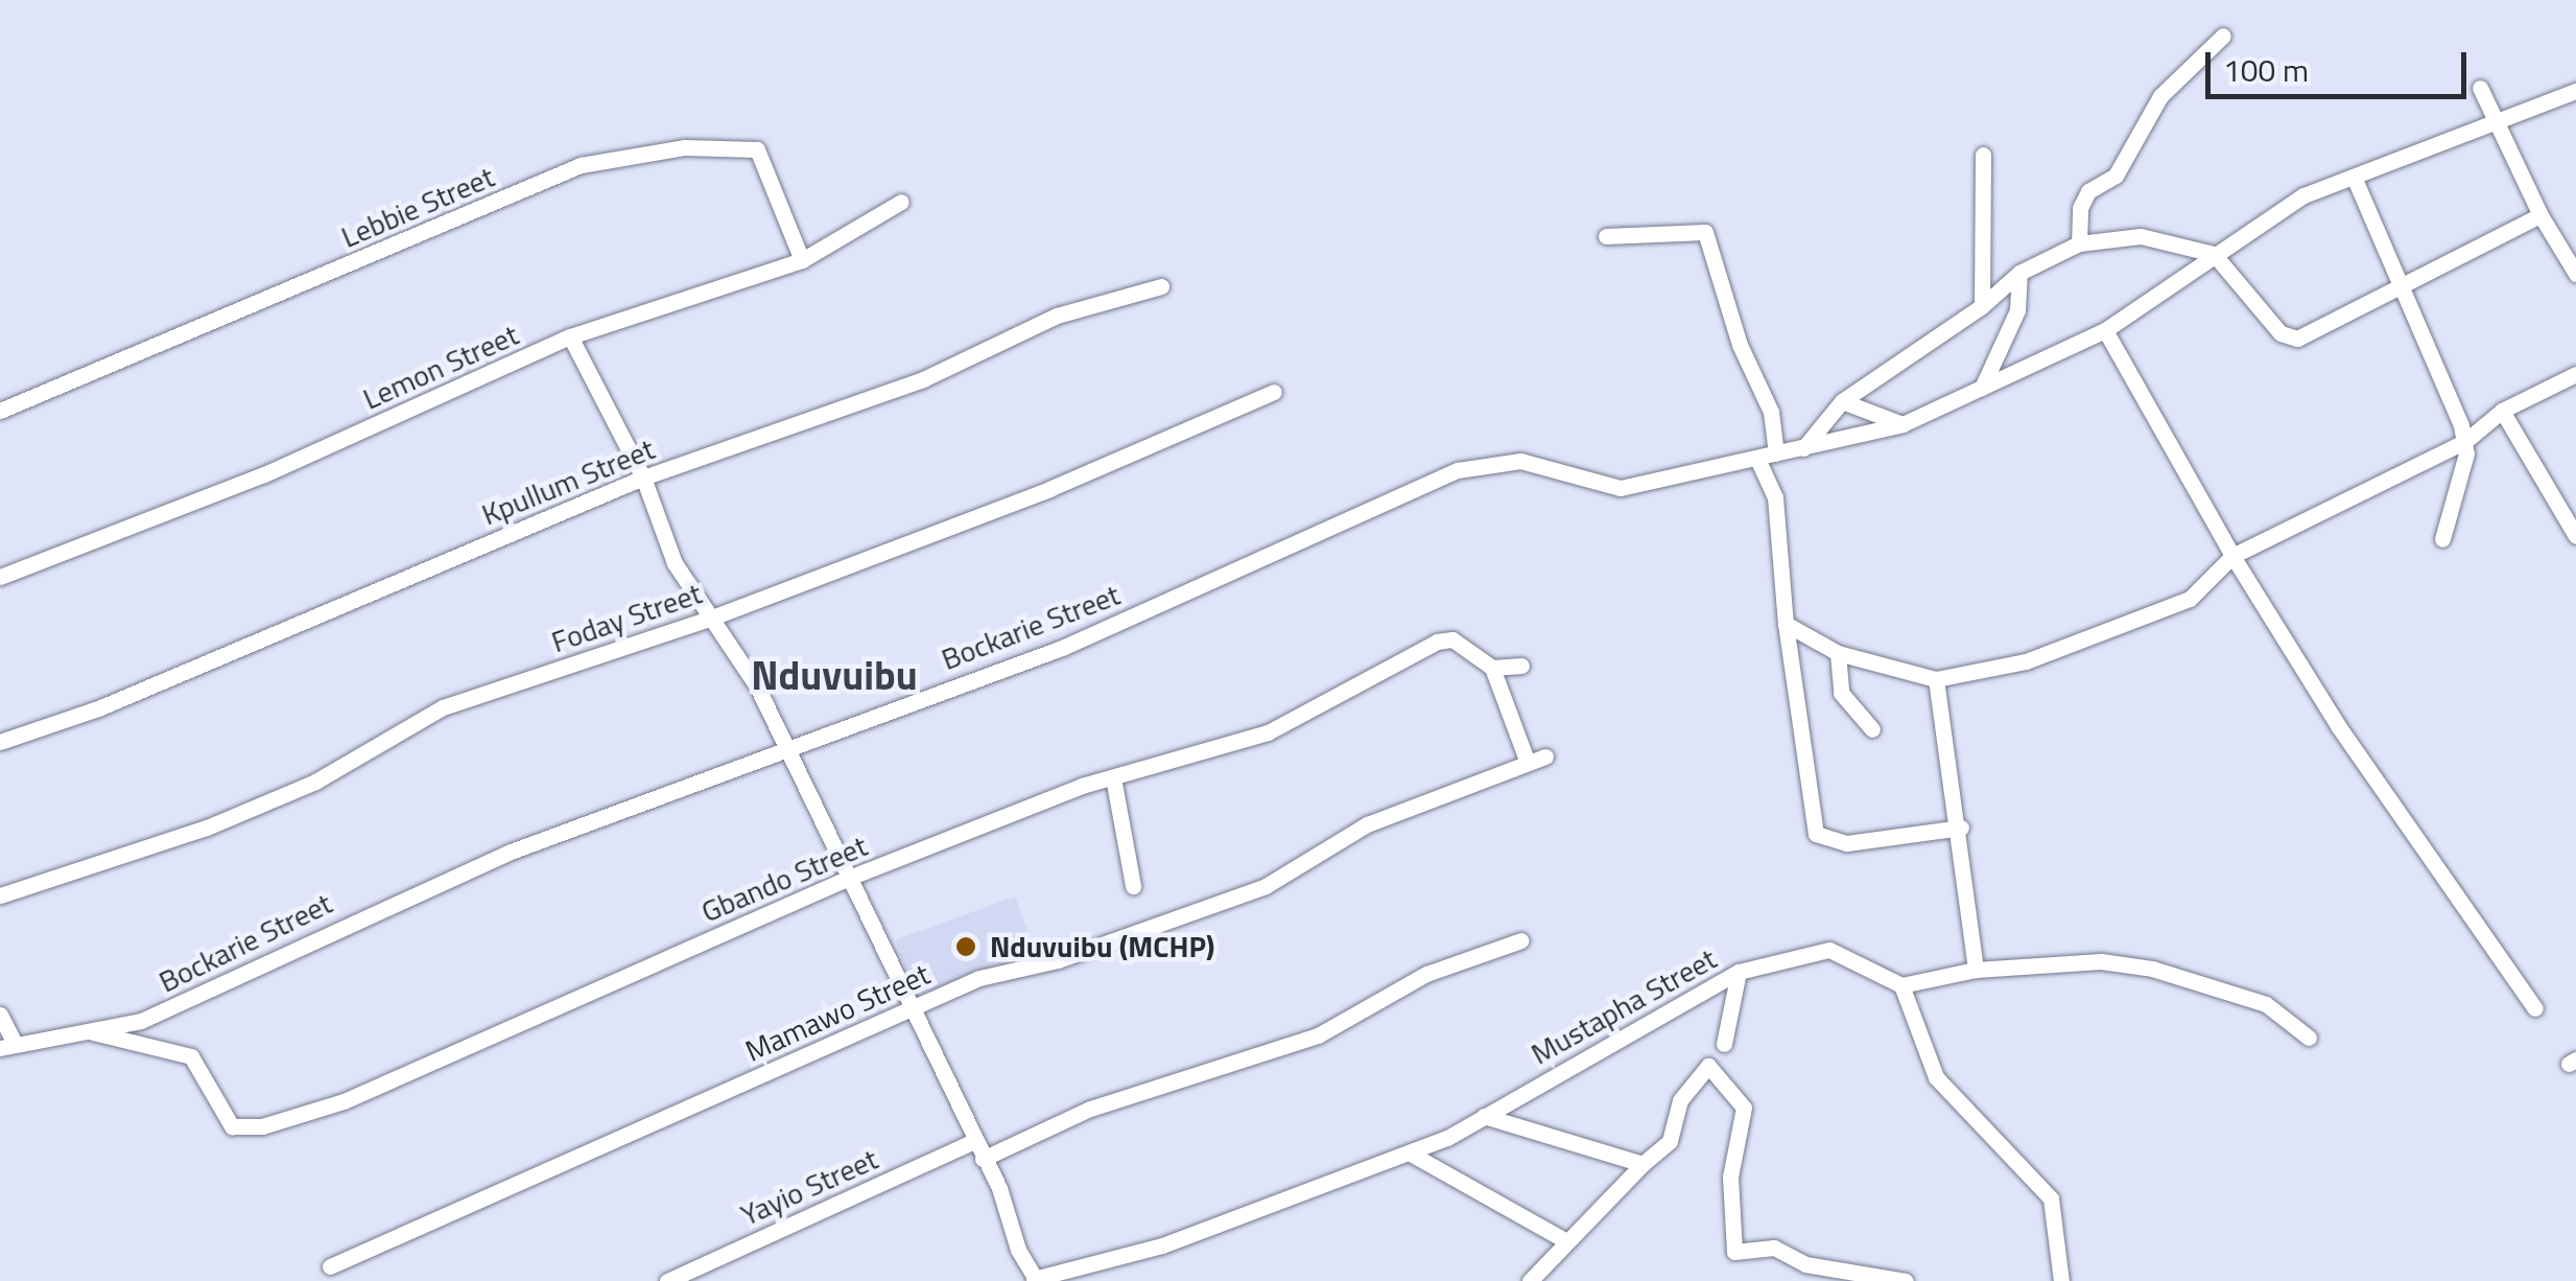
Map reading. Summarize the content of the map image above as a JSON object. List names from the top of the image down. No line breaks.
{"streets":{"street":["Lebbie Street","Lemon Street","Kpullum Street","Foday Street","Bockarie Street","Gbando Street","Mustapha Street","Mamawo Street","Yayio Street"]},"crossings":[["Lebbie Street","Lemon Street"],["Bockarie Street","Gbando Street"]],"districts":["Nduvuibu"],"places":["Nduvuibu (MCHP)"],"scale_bar":"100 m"}
